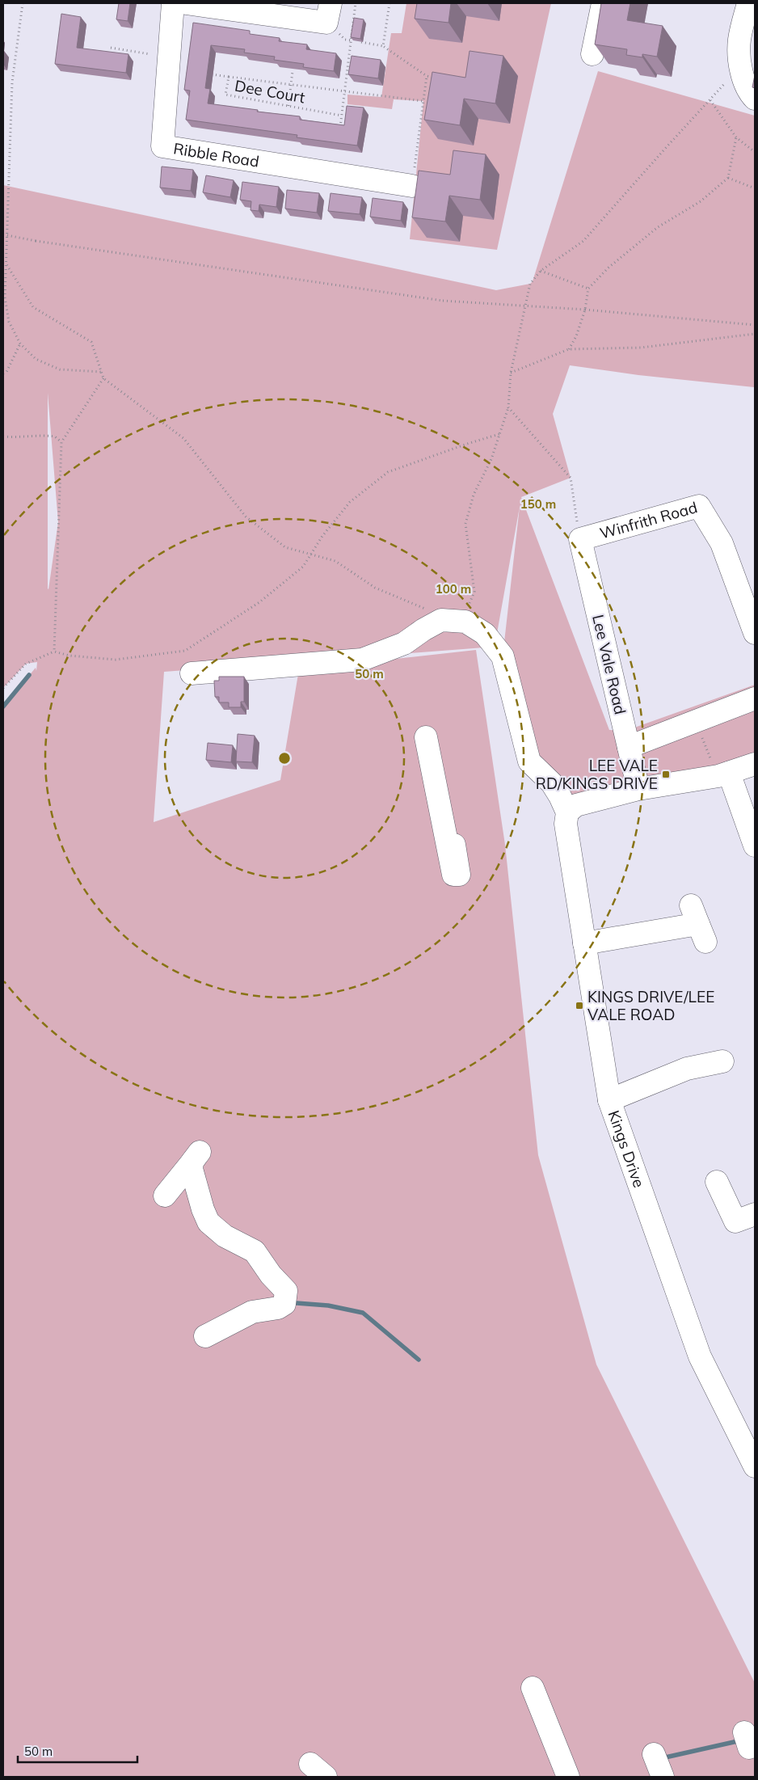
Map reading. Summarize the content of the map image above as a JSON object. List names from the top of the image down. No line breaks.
{"streets":{"street":["Ribble Road","Winfrith Road","Lee Vale Road","Kings Drive"],"path":["Dee Court"]},"crossings":[["Winfrith Road","Lee Vale Road"]],"places":{"transit":["LEE VALE RD/KINGS DRIVE","KINGS DRIVE/LEE VALE ROAD"]},"scale_bar":"50 m","rings":["150 m","100 m","50 m"]}
